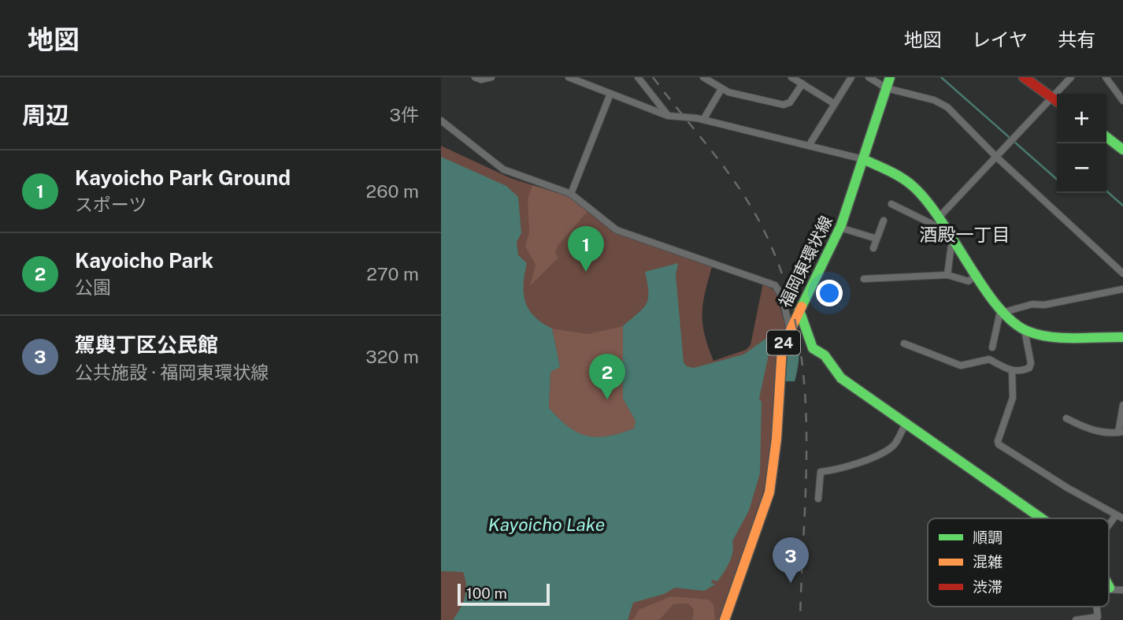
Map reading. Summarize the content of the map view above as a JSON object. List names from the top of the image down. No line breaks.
{"streets":{"street":["福岡東環状線","24"]},"districts":["酒殿一丁目"],"water":["Kayoicho Lake"],"legend":["順調","混雑","渋滞"],"scale_bar":"100 m","page":{"header":"地図","nav":["地図","レイヤ","共有"],"heading":["周辺","3件"],"map_buttons":["+","−"],"list":[{"mark":"1","name":"Kayoicho Park Ground","note":"スポーツ","value":"260 m"},{"mark":"2","name":"Kayoicho Park","note":"公園","value":"270 m"},{"mark":"3","name":"駕輿丁区公民館","note":"公共施設 · 福岡東環状線","value":"320 m"}],"pins":["1","2","3"],"scale":"100 m"}}
